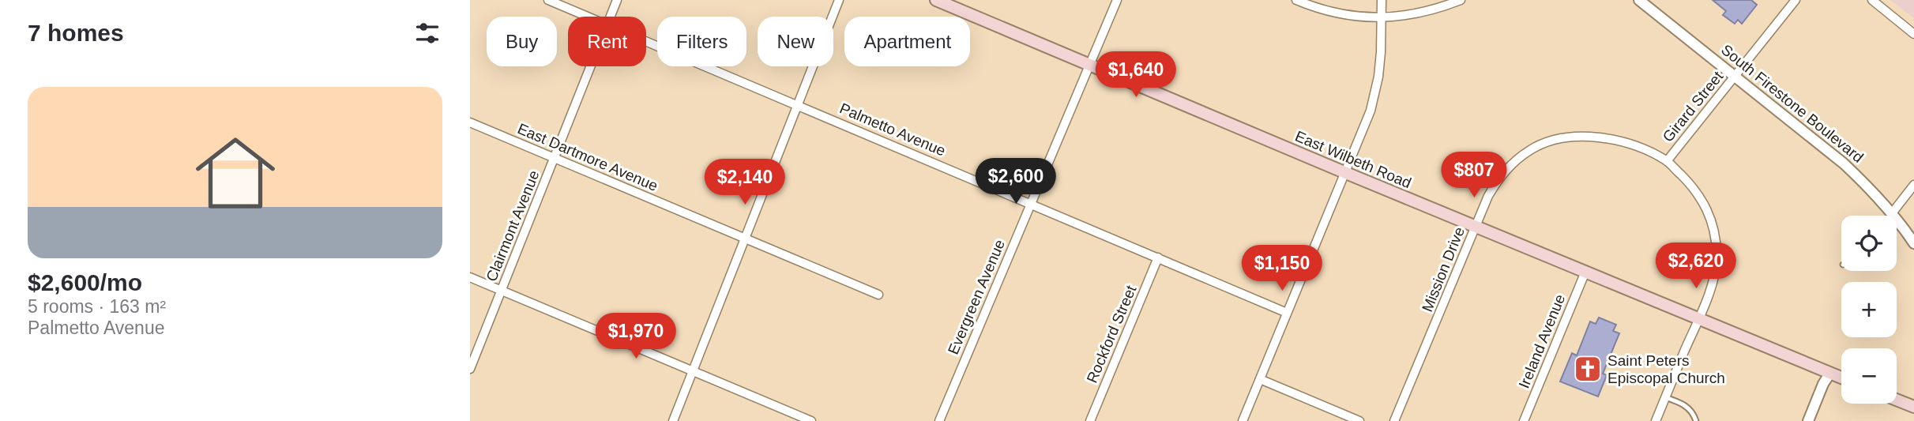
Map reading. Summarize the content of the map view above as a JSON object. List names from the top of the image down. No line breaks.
{"streets":{"main road":["East Wilbeth Road"],"street":["South Firestone Boulevard","Girard Street","Palmetto Avenue","East Dartmore Avenue","Clairmont Avenue","Mission Drive","Evergreen Avenue","Rockford Street","Ireland Avenue"]},"crossings":[["South Firestone Boulevard","Girard Street"],["Girard Street","East Wilbeth Road"],["Girard Street","Mission Drive"],["Palmetto Avenue","Evergreen Avenue"],["Palmetto Avenue","Rockford Street"],["East Dartmore Avenue","Clairmont Avenue"],["East Wilbeth Road","Mission Drive"],["East Wilbeth Road","Evergreen Avenue"],["East Wilbeth Road","Ireland Avenue"]],"places":{"church":["Saint Peters Episcopal Church"]},"page":{"heading":"7 homes","chip":["Buy","Rent","Filters","New","Apartment"],"price":["$1,640","$807","$2,600","$2,140","$2,620","$1,150","$1,970"],"list":[{"name":"$2,600/mo","note":"5 rooms · 163 m² · Palmetto Avenue"}],"map_buttons":["+","−"]}}
